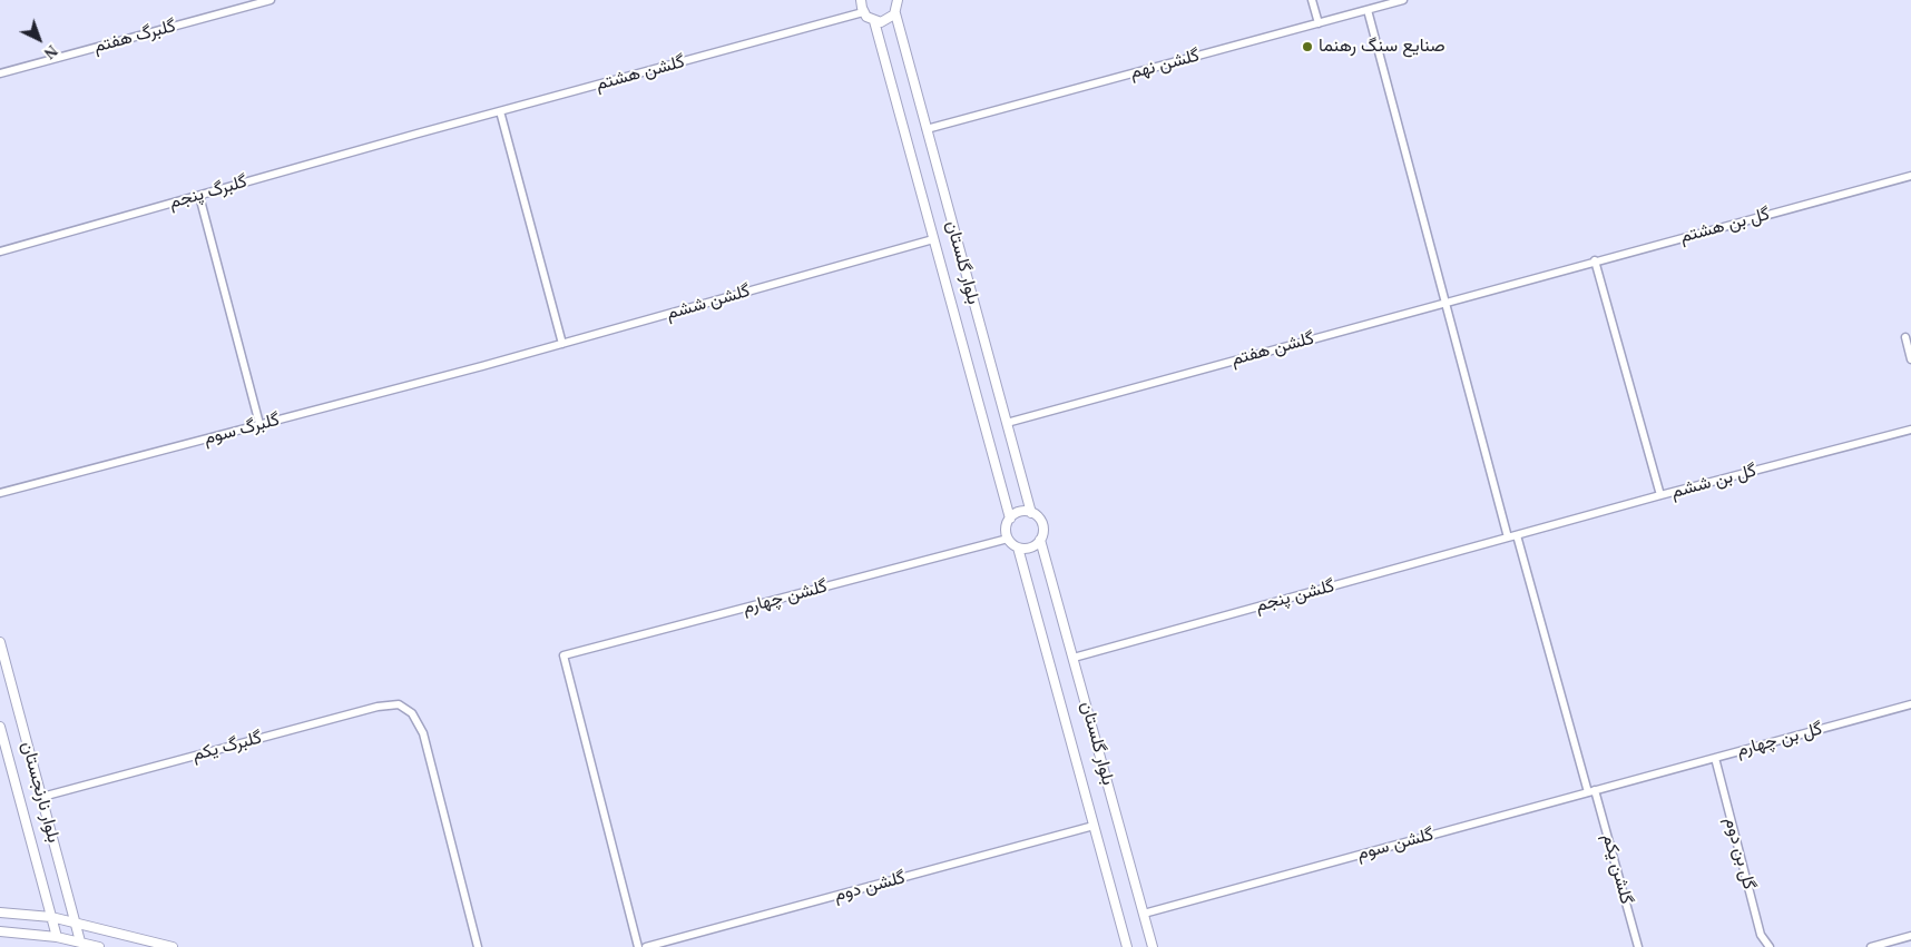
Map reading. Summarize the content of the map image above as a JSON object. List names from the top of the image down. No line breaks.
{"streets":{"street":["گلبرگ هفتم","گلشن نهم","گلشن هشتم","گلبرگ پنجم","گل بن هشتم","بلوار گلستان","گلشن ششم","گلشن هفتم","گلبرگ سوم","گل بن ششم","گلشن پنجم","گلشن چهارم","گل بن چهارم","گلبرگ یکم","بلوار نارنجستان","گلشن سوم","گل بن دوم","گلشن یکم","گلشن دوم"]},"crossings":[["گلشن نهم","بلوار گلستان"],["گلشن هشتم","گلبرگ پنجم"],["گل بن هشتم","گلشن هفتم"],["بلوار گلستان","گلشن ششم"],["بلوار گلستان","گلشن هفتم"],["بلوار گلستان","گلشن پنجم"],["بلوار گلستان","گلشن چهارم"],["بلوار گلستان","گلشن سوم"],["بلوار گلستان","گلشن دوم"],["گلشن ششم","گلبرگ سوم"],["گل بن ششم","گلشن پنجم"],["گل بن ششم","گلشن یکم"],["گلشن پنجم","گلشن یکم"],["گل بن چهارم","گلشن سوم"],["گل بن چهارم","گل بن دوم"],["گلبرگ یکم","بلوار نارنجستان"],["گلشن سوم","گلشن یکم"]],"places":["صنایع سنگ رهنما"],"north":"bottom right"}
